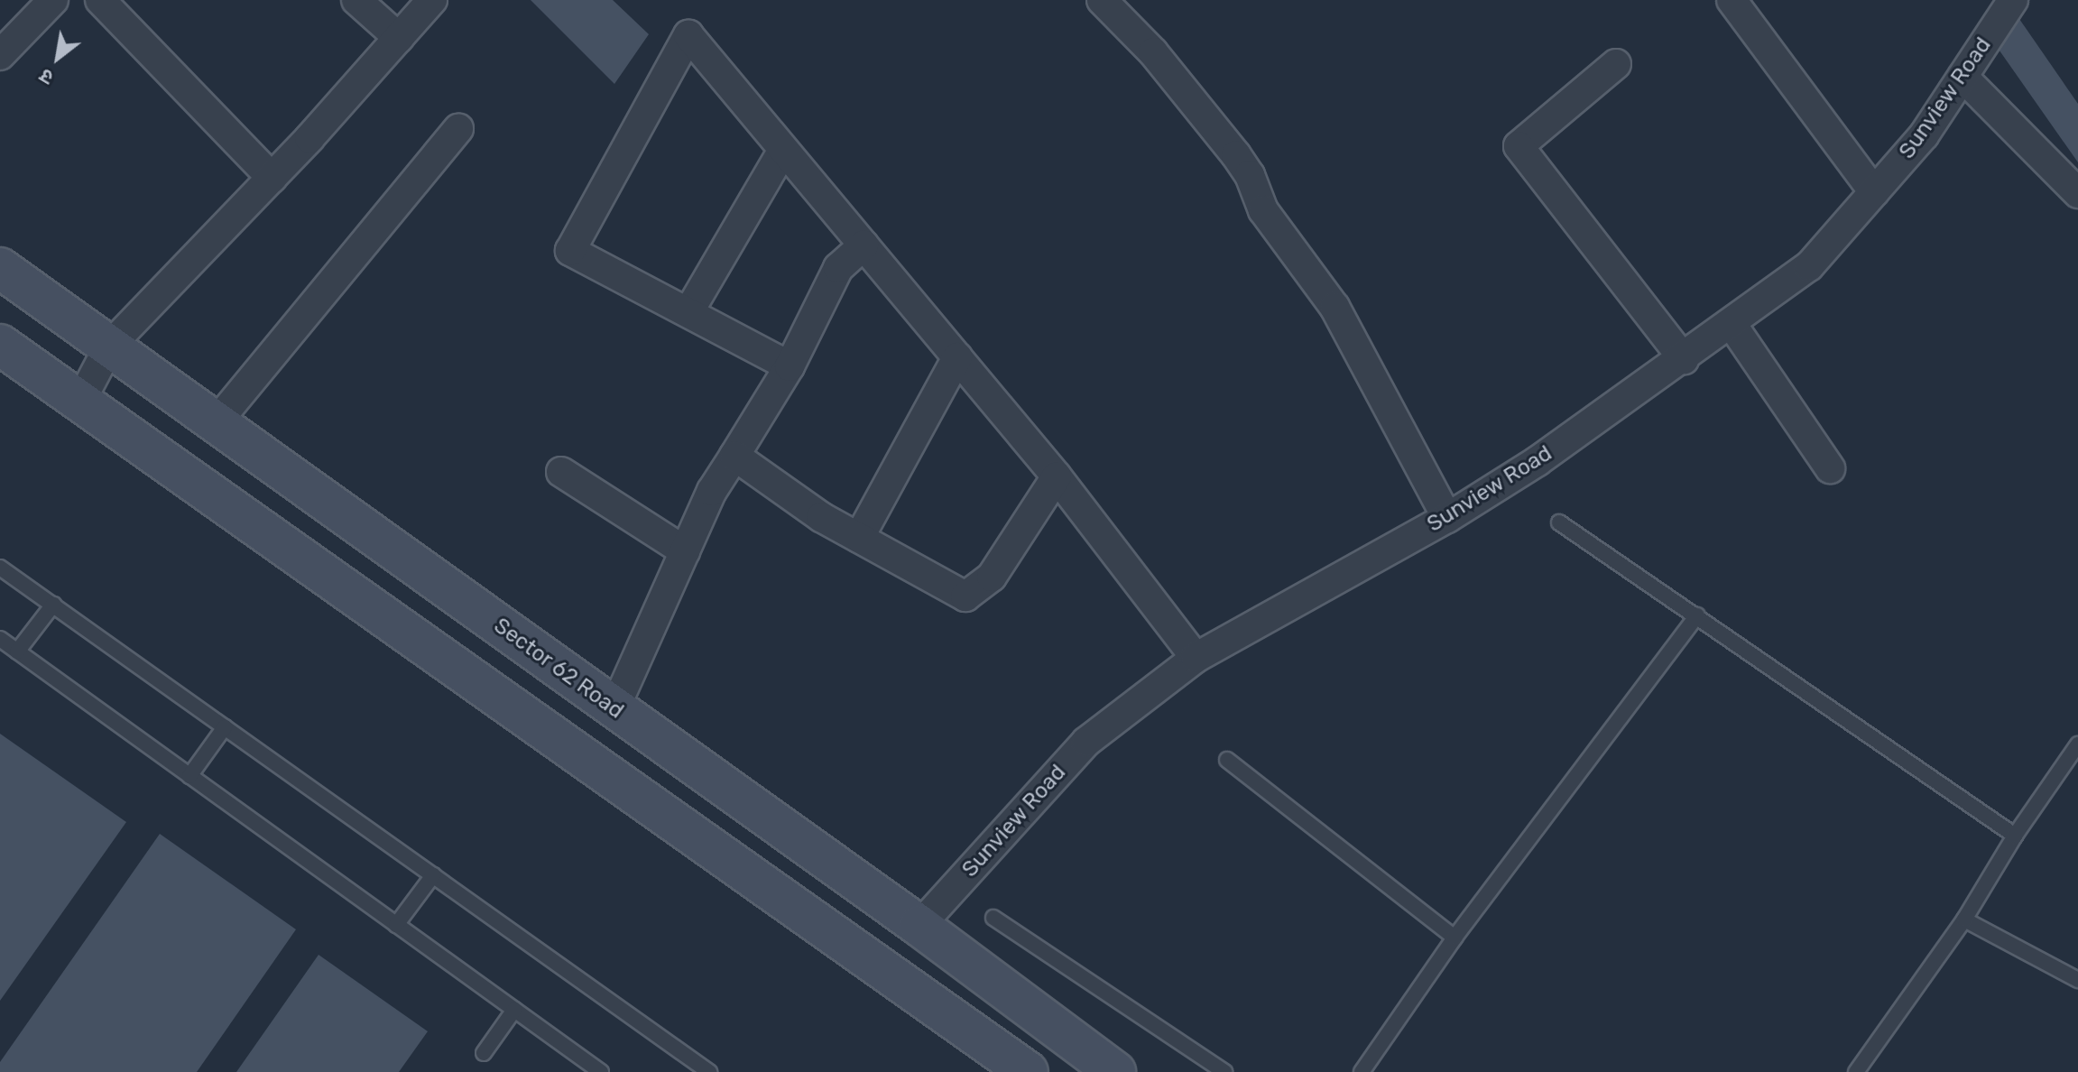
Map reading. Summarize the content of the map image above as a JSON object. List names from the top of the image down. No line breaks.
{"streets":{"street":["Sunview Road","Sector 62 Road"]},"crossings":[["Sunview Road","Sector 62 Road"]],"north":"bottom left"}
